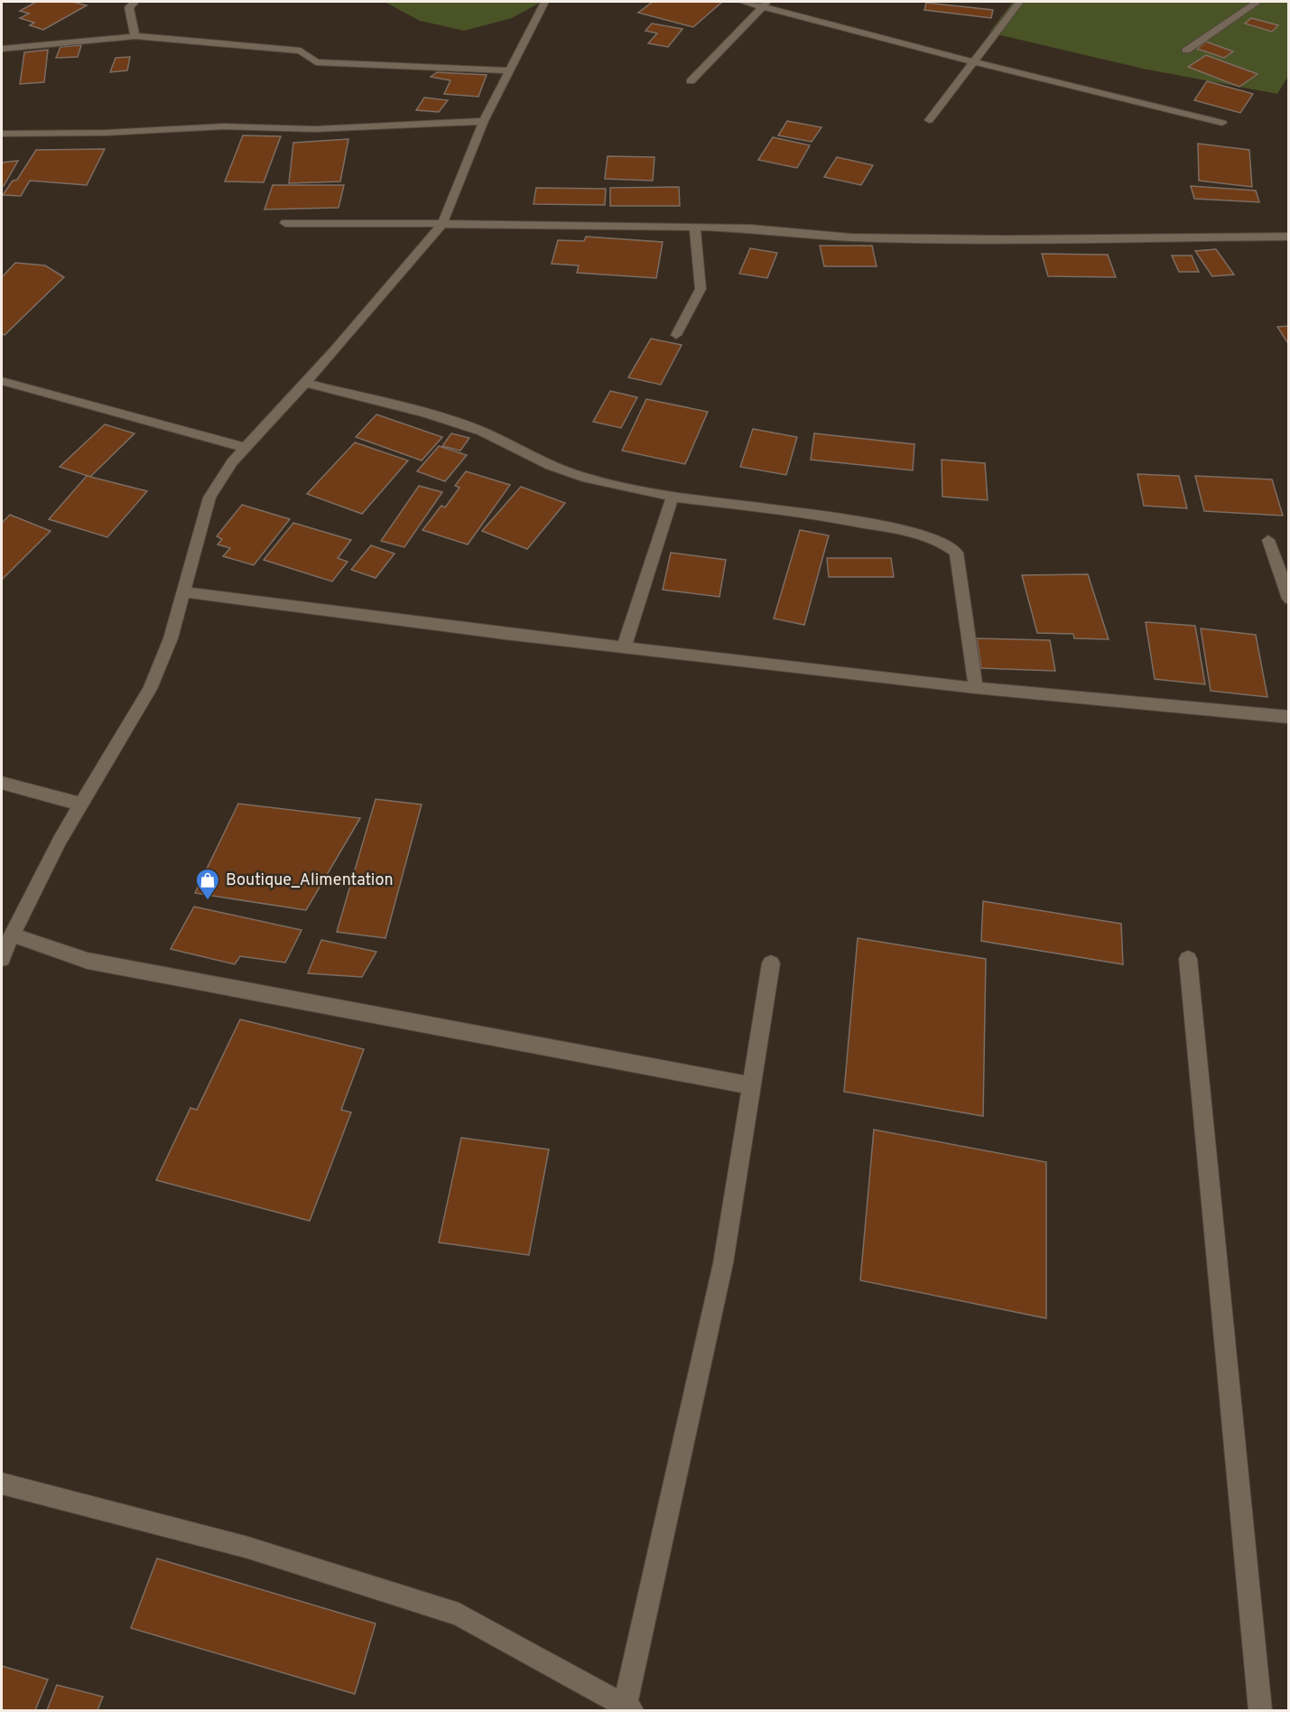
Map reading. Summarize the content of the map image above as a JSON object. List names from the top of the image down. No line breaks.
{"places":{"shop":["Boutique_Alimentation"]}}
